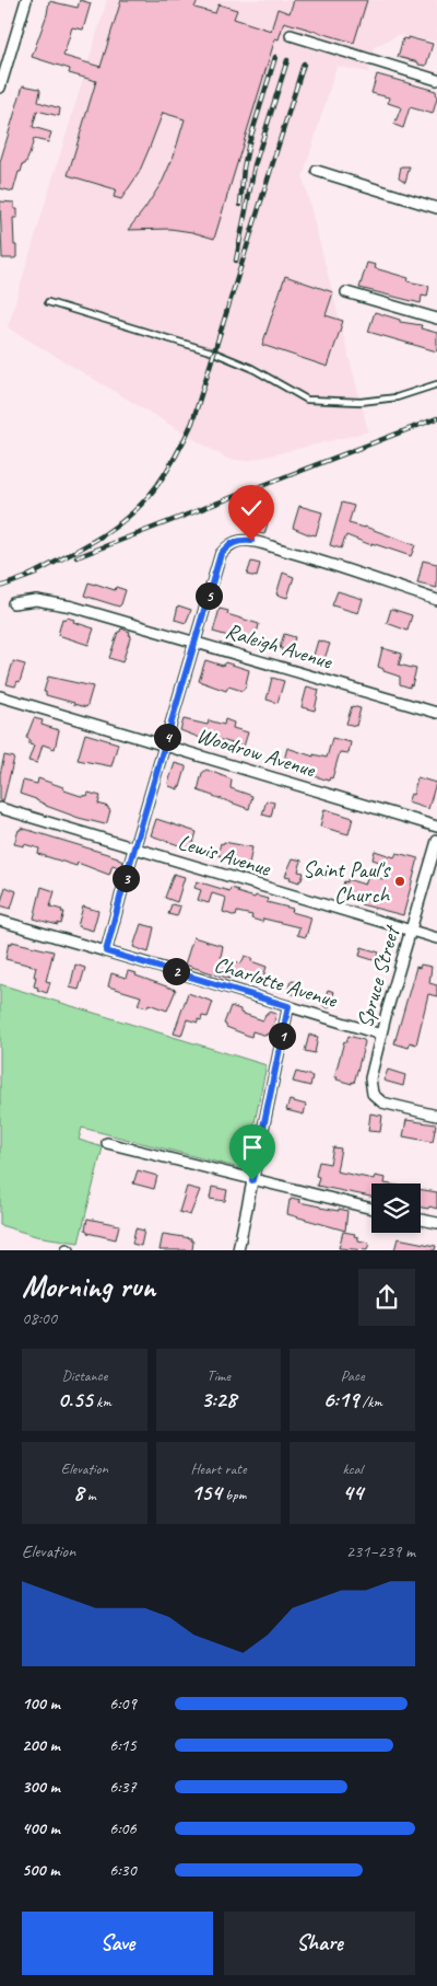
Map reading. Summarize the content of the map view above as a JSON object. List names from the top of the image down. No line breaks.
{"streets":{"street":["Raleigh Avenue","Woodrow Avenue","Lewis Avenue","Spruce Street","Charlotte Avenue"]},"crossings":[["Lewis Avenue","Spruce Street"],["Spruce Street","Charlotte Avenue"]],"places":["Saint Paul's Church"],"page":{"pins":["5","4","3","2","1"],"heading":["Morning run","08:00"],"stats":[["Distance","0.55 km"],["Time","3:28"],["Pace","6:19 /km"],["Elevation","8 m"],["Heart rate","154 bpm"],["kcal","44"]],"chart":["Elevation","231–239 m"],"list":[{"name":"100 m","note":"6:09"},{"name":"200 m","note":"6:15"},{"name":"300 m","note":"6:37"},{"name":"400 m","note":"6:06"},{"name":"500 m","note":"6:30"}],"buttons":["Save","Share"]}}
